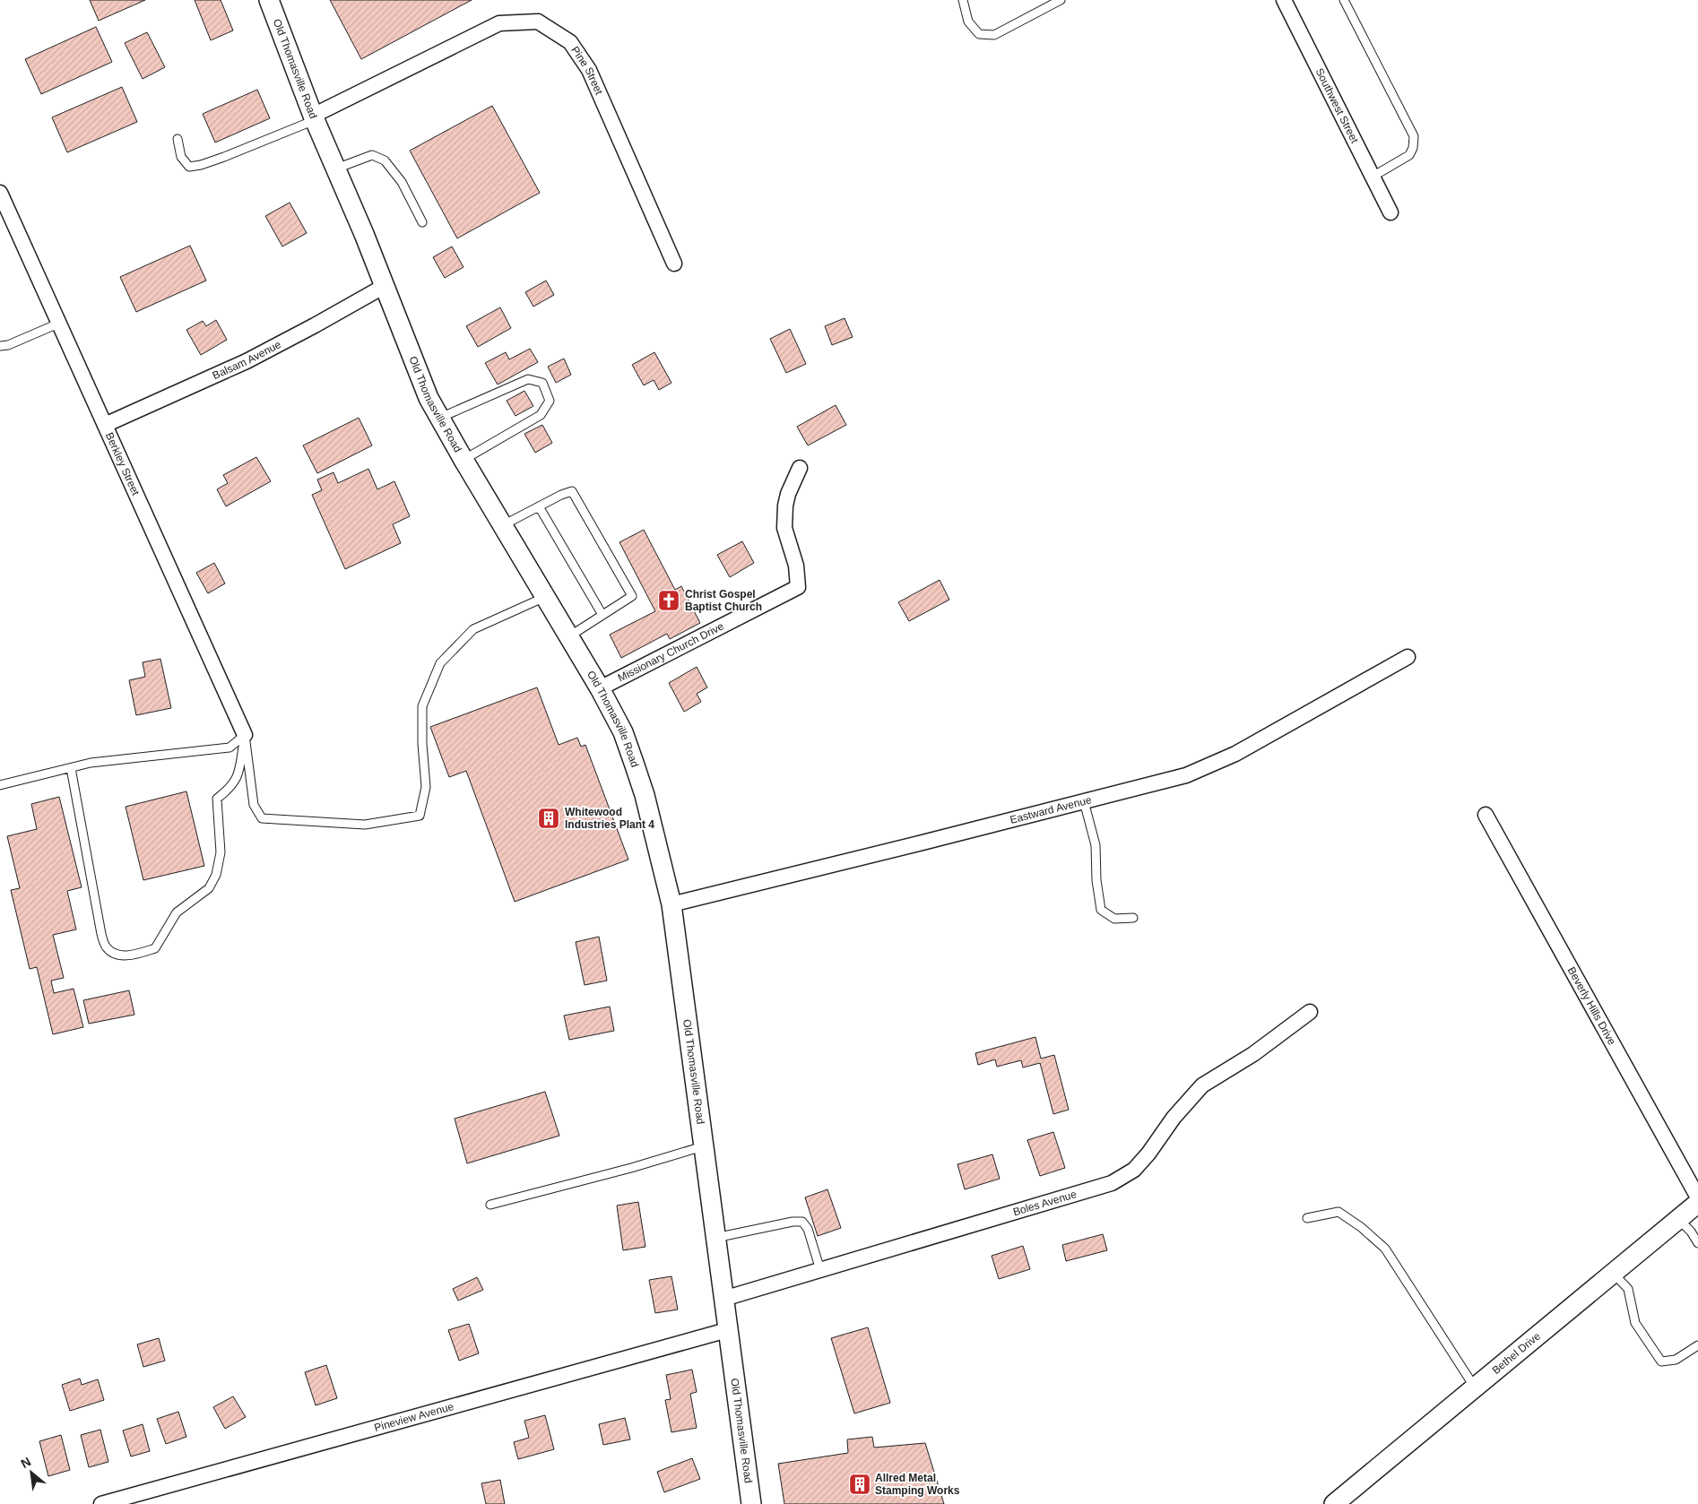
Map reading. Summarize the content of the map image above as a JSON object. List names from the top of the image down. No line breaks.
{"streets":{"street":["Old Thomasville Road","Pine Street","Southwest Street","Balsam Avenue","Berkley Street","Missionary Church Drive","Eastward Avenue","Beverly Hills Drive","Boles Avenue","Bethel Drive","Pineview Avenue"]},"crossings":[["Old Thomasville Road","Pine Street"],["Old Thomasville Road","Balsam Avenue"],["Old Thomasville Road","Missionary Church Drive"],["Old Thomasville Road","Eastward Avenue"],["Old Thomasville Road","Boles Avenue"],["Old Thomasville Road","Pineview Avenue"],["Balsam Avenue","Berkley Street"]],"places":{"church":["Christ Gospel Baptist Church"],"building":["Whitewood Industries Plant 4","Allred Metal Stamping Works"]},"north":"top left"}
